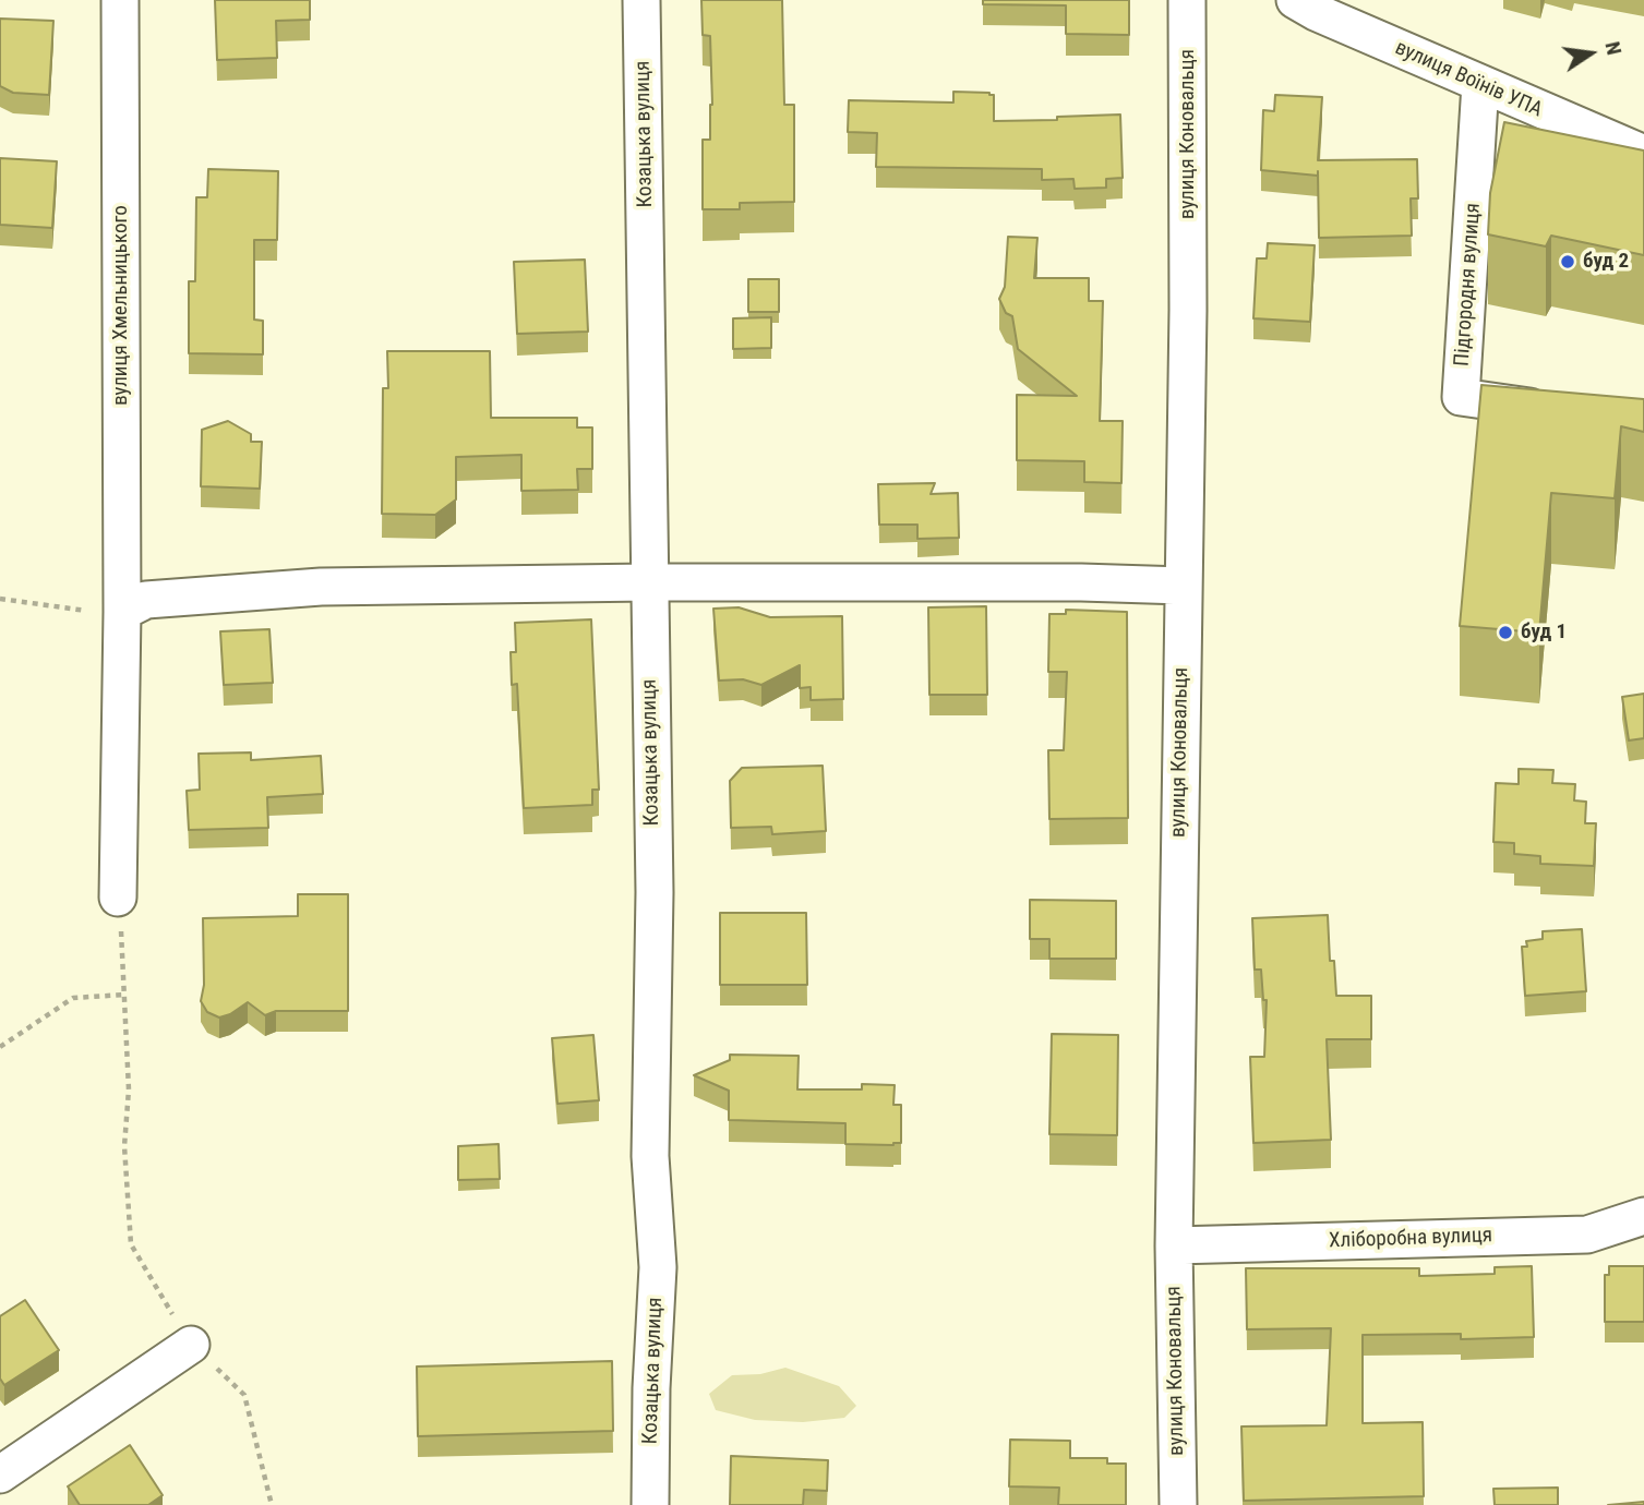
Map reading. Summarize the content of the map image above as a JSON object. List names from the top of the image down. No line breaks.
{"streets":{"street":["вулиця Воїнів УПА","Козацька вулиця","вулиця Коновальця","Підгородня вулиця","вулиця Хмельницького","Хліборобна вулиця"]},"crossings":[["вулиця Воїнів УПА","Підгородня вулиця"],["вулиця Коновальця","Хліборобна вулиця"]],"places":["буд 2","буд 1"],"north":"right"}
